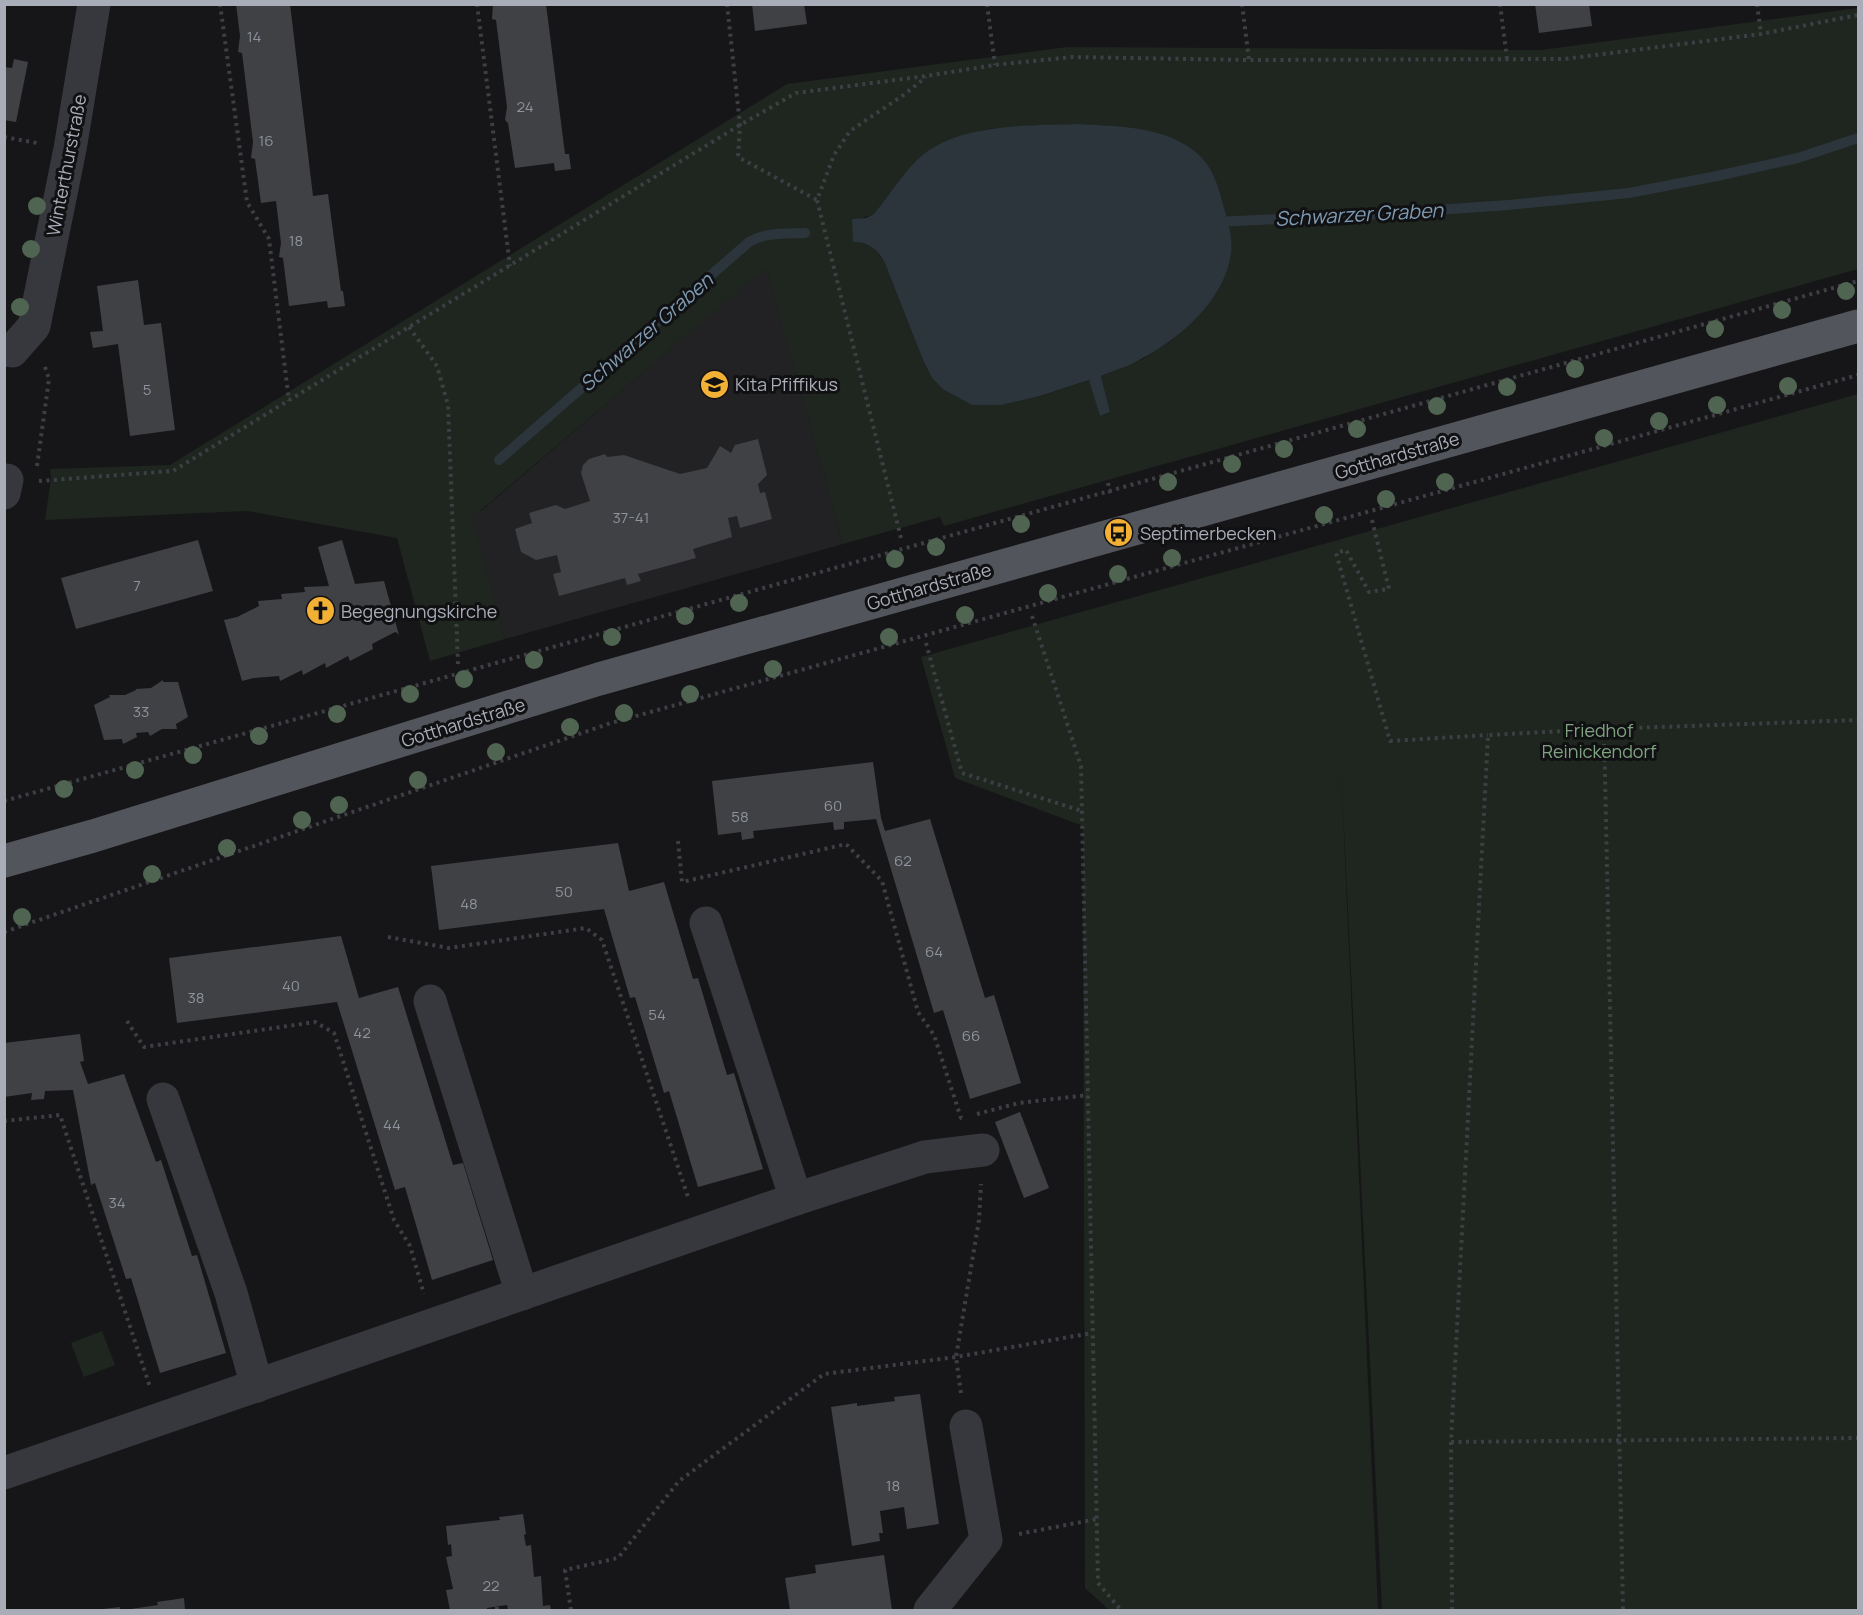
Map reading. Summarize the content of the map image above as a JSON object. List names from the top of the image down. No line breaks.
{"streets":{"main road":["Gotthardstraße"],"street":["Winterthurstraße"]},"water":["Schwarzer Graben"],"parks":["Friedhof Reinickendorf"],"places":{"school or university":["Kita Pfiffikus"],"bus stop":["Septimerbecken"],"church":["Begegnungskirche"]},"house_numbers":["14","24","16","18","5","37-41","7","33","60","58","62","50","48","64","40","38","54","42","66","44","34","18","22"]}
